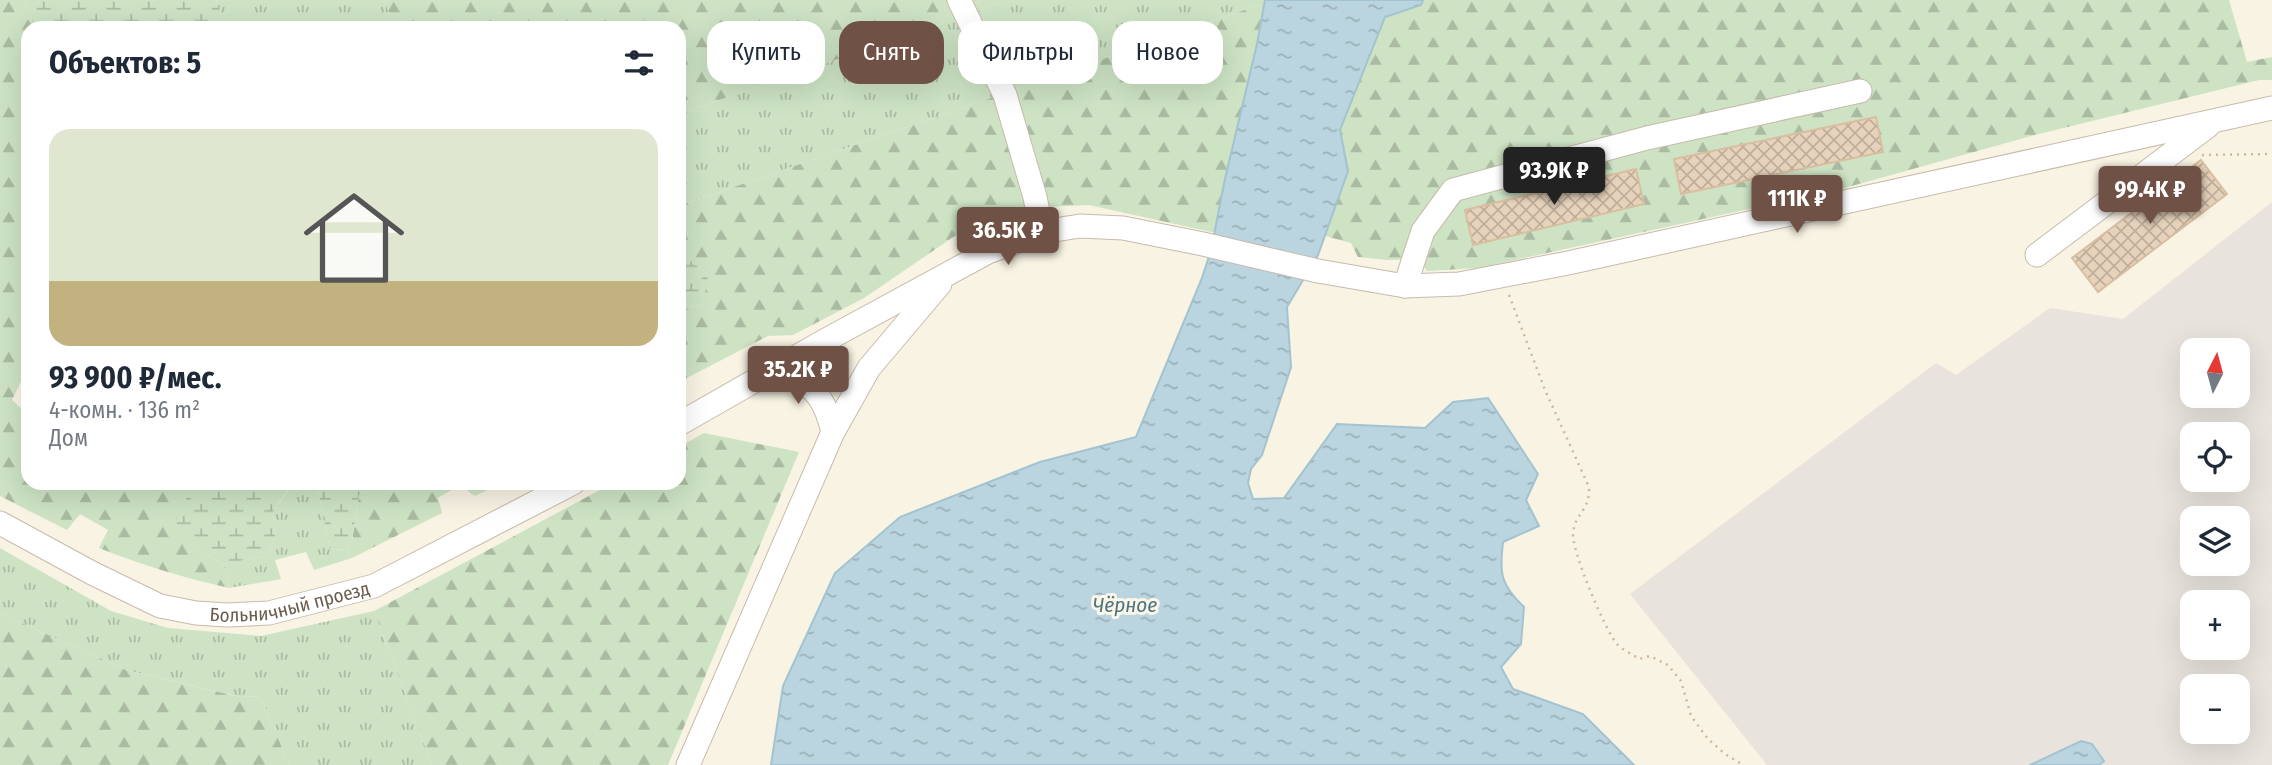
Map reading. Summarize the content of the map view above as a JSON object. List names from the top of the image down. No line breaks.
{"streets":{"street":["Больничный проезд"]},"water":["Чёрное"],"north":"top","page":{"chip":["Купить","Снять","Фильтры","Новое"],"heading":"Объектов: 5","list":[{"name":"93 900 ₽/мес.","note":"4-комн. · 136 m² · Дом"}],"price":["93.9K ₽","99.4K ₽","111K ₽","36.5K ₽","35.2K ₽"],"map_buttons":["+","−"]}}
